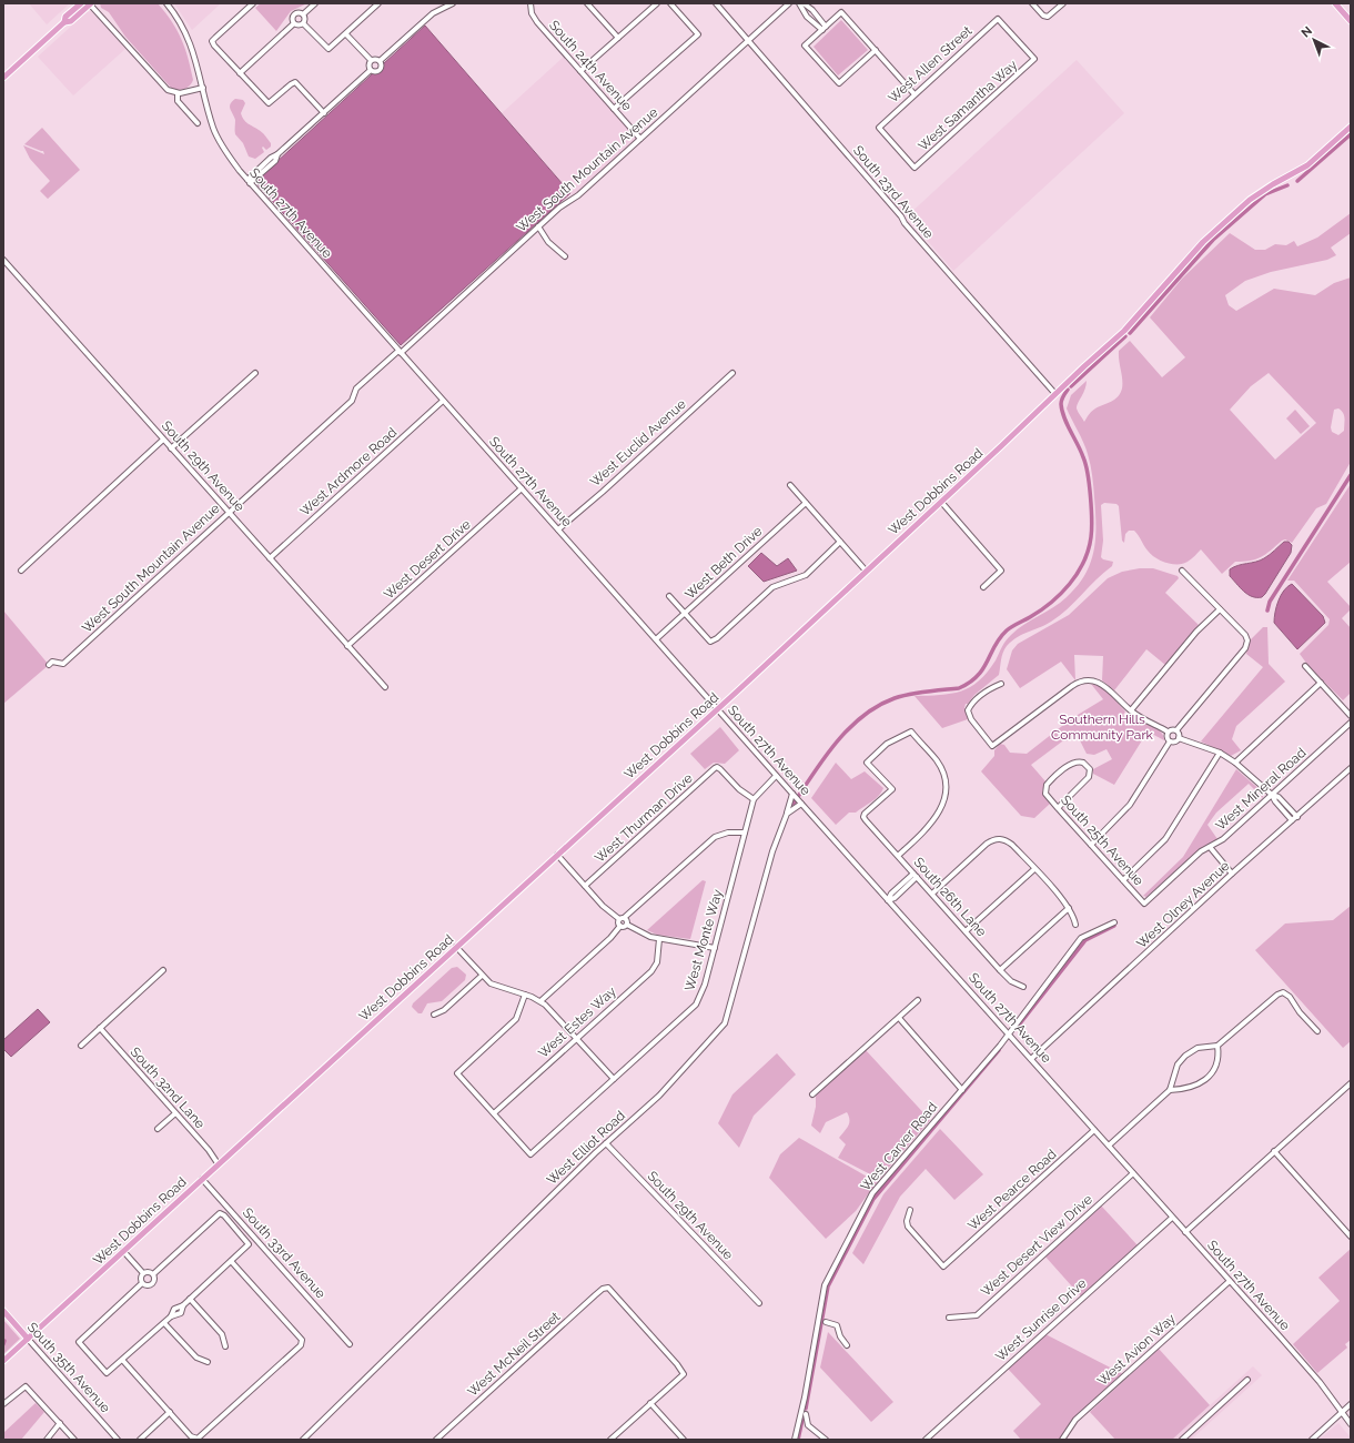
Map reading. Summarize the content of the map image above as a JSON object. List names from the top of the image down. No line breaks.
{"streets":{"main road":["West Dobbins Road","South 35th Avenue"],"street":["West Allen Street","South 24th Avenue","West Samantha Way","West South Mountain Avenue","South 23rd Avenue","South 27th Avenue","West Euclid Avenue","South 29th Avenue","West Ardmore Road","West Desert Drive","West Beth Drive","West Mineral Road","West Thurman Drive","South 25th Avenue","South 26th Lane","West Olney Avenue","West Monte Way","West Estes Way","South 32nd Lane","West Carver Road","West Elliot Road","West Pearce Road","West Desert View Drive","South 33rd Avenue","West Sunrise Drive","West Avion Way","West McNeil Street"]},"crossings":[["West Allen Street","West Samantha Way"],["South 24th Avenue","West South Mountain Avenue"],["West South Mountain Avenue","South 23rd Avenue"],["West South Mountain Avenue","South 27th Avenue"],["West South Mountain Avenue","South 29th Avenue"],["South 23rd Avenue","West Dobbins Road"],["South 27th Avenue","West Euclid Avenue"],["South 27th Avenue","West Ardmore Road"],["South 27th Avenue","West Dobbins Road"],["South 27th Avenue","West Desert Drive"],["South 27th Avenue","West Beth Drive"],["South 27th Avenue","West Olney Avenue"],["South 27th Avenue","West Monte Way"],["South 27th Avenue","West Carver Road"],["South 27th Avenue","West Elliot Road"],["South 27th Avenue","West Pearce Road"],["South 27th Avenue","West Desert View Drive"],["South 27th Avenue","West Sunrise Drive"],["South 27th Avenue","West Avion Way"],["South 29th Avenue","West Ardmore Road"],["South 29th Avenue","West Desert Drive"],["South 29th Avenue","West Elliot Road"],["West Dobbins Road","South 32nd Lane"],["West Dobbins Road","South 33rd Avenue"],["West Dobbins Road","South 35th Avenue"],["West Mineral Road","South 25th Avenue"],["West Thurman Drive","West Monte Way"],["West Monte Way","West Estes Way"]],"parks":["Southern Hills Community Park"],"north":"top left"}
